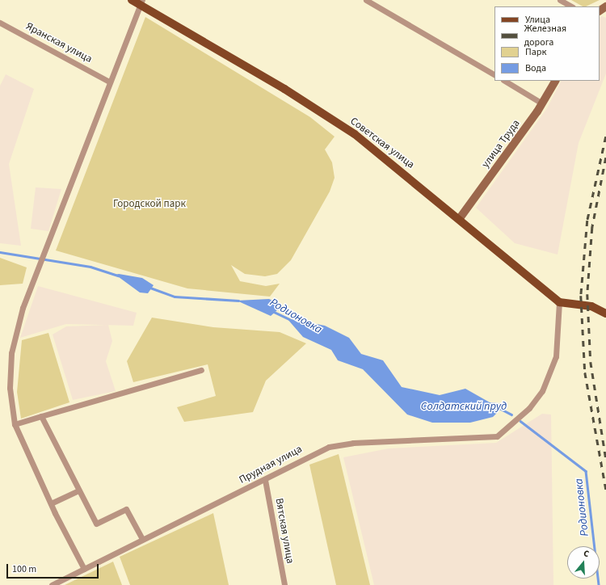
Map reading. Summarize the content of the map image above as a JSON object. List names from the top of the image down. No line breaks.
{"streets":{"main road":["Советская улица"],"street":["Яранская улица","улица Труда","Прудная улица","Вятская улица"]},"crossings":[["Советская улица","улица Труда"],["Советская улица","Прудная улица"],["Прудная улица","Вятская улица"]],"water":["Родионовка","Солдатский пруд"],"parks":["Городской парк"],"legend":["Улица","Железная дорога","Парк","Вода"],"scale_bar":"100 m","north":"top"}
